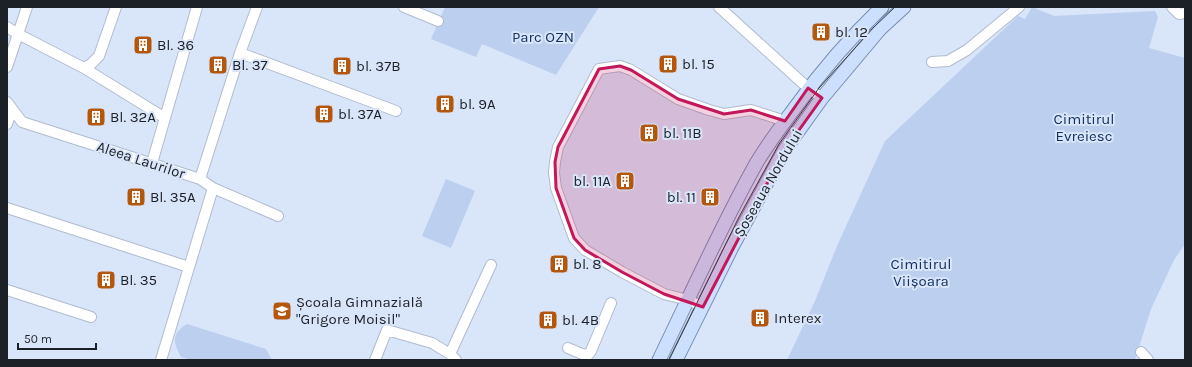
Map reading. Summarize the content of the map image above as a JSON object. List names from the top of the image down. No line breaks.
{"streets":{"main road":["Șoseaua Nordului"],"street":["Aleea Laurilor"]},"parks":["Parc OZN","Cimitirul Evreiesc","Cimitirul Viișoara"],"places":{"building":["bl. 12","Bl. 36","bl. 15","Bl. 37","bl. 37B","bl. 9A","bl. 37A","Bl. 32A","bl. 11B","bl. 11A","Bl. 35A","bl. 11","bl. 8","Bl. 35","Interex","bl. 4B"],"school or university":["Școala Gimnazială \"Grigore Moisil\""]},"scale_bar":"50 m"}
